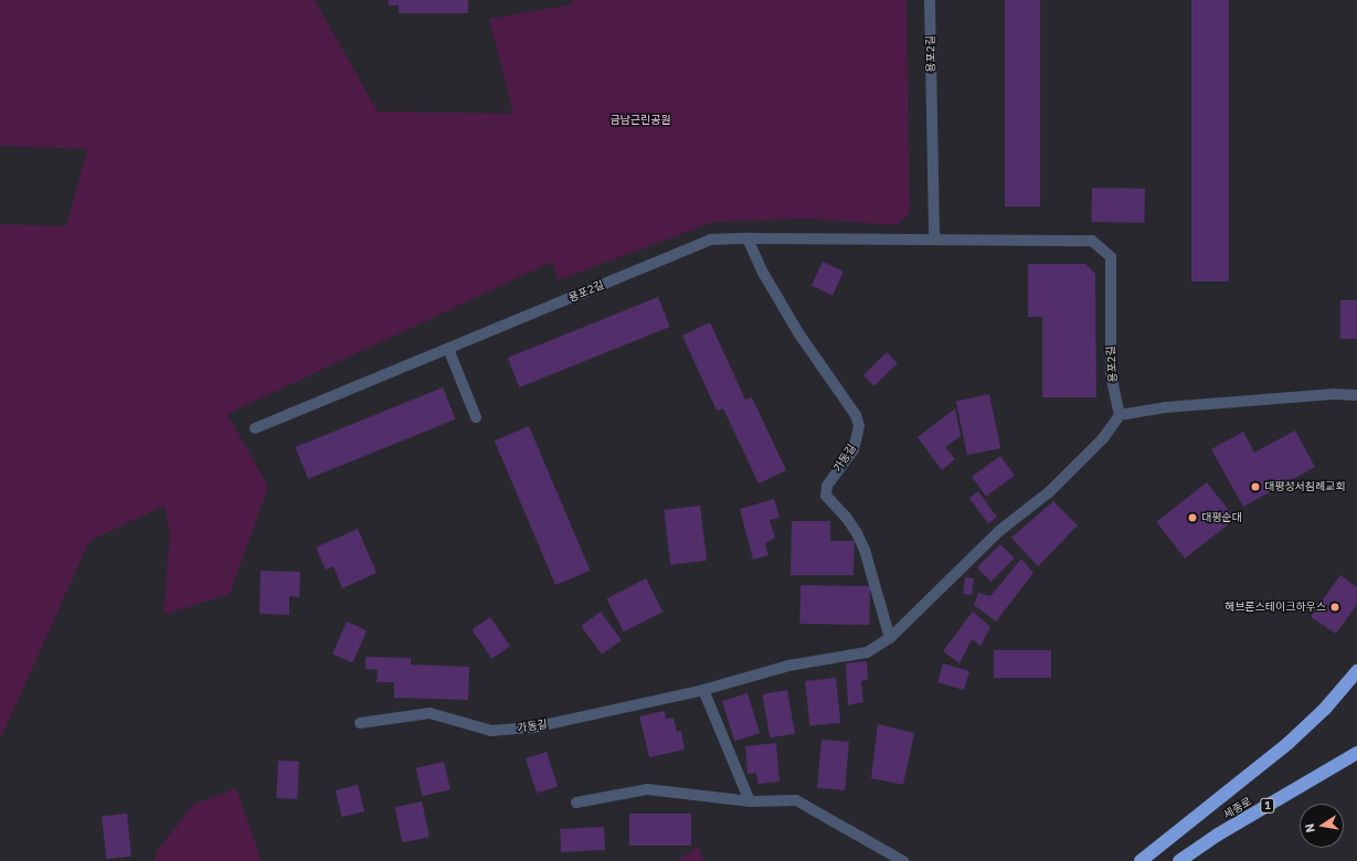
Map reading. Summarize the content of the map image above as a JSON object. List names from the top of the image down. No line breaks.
{"streets":{"highway":["1","세종로"],"street":["용포2길","가동길"]},"crossings":[["용포2길","가동길"]],"parks":["금남근린공원"],"places":["대평성서침례교회","대평순대","헤브론스테이크하우스"],"north":"left"}
